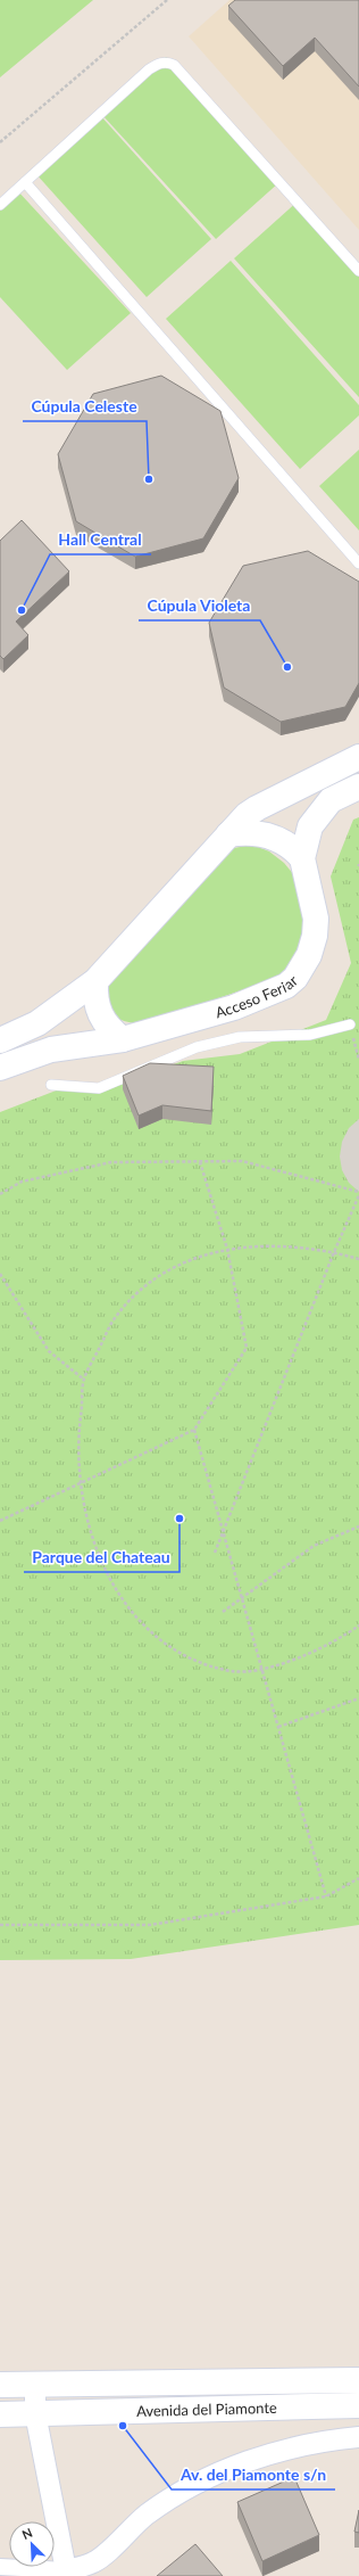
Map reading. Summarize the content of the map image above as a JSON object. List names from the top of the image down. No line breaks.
{"streets":{"main road":["Acceso Feriar","Avenida del Piamonte"]},"places":["Cúpula Celeste","Hall Central","Cúpula Violeta","Parque del Chateau","Av. del Piamonte s/n"],"north":"top left"}
